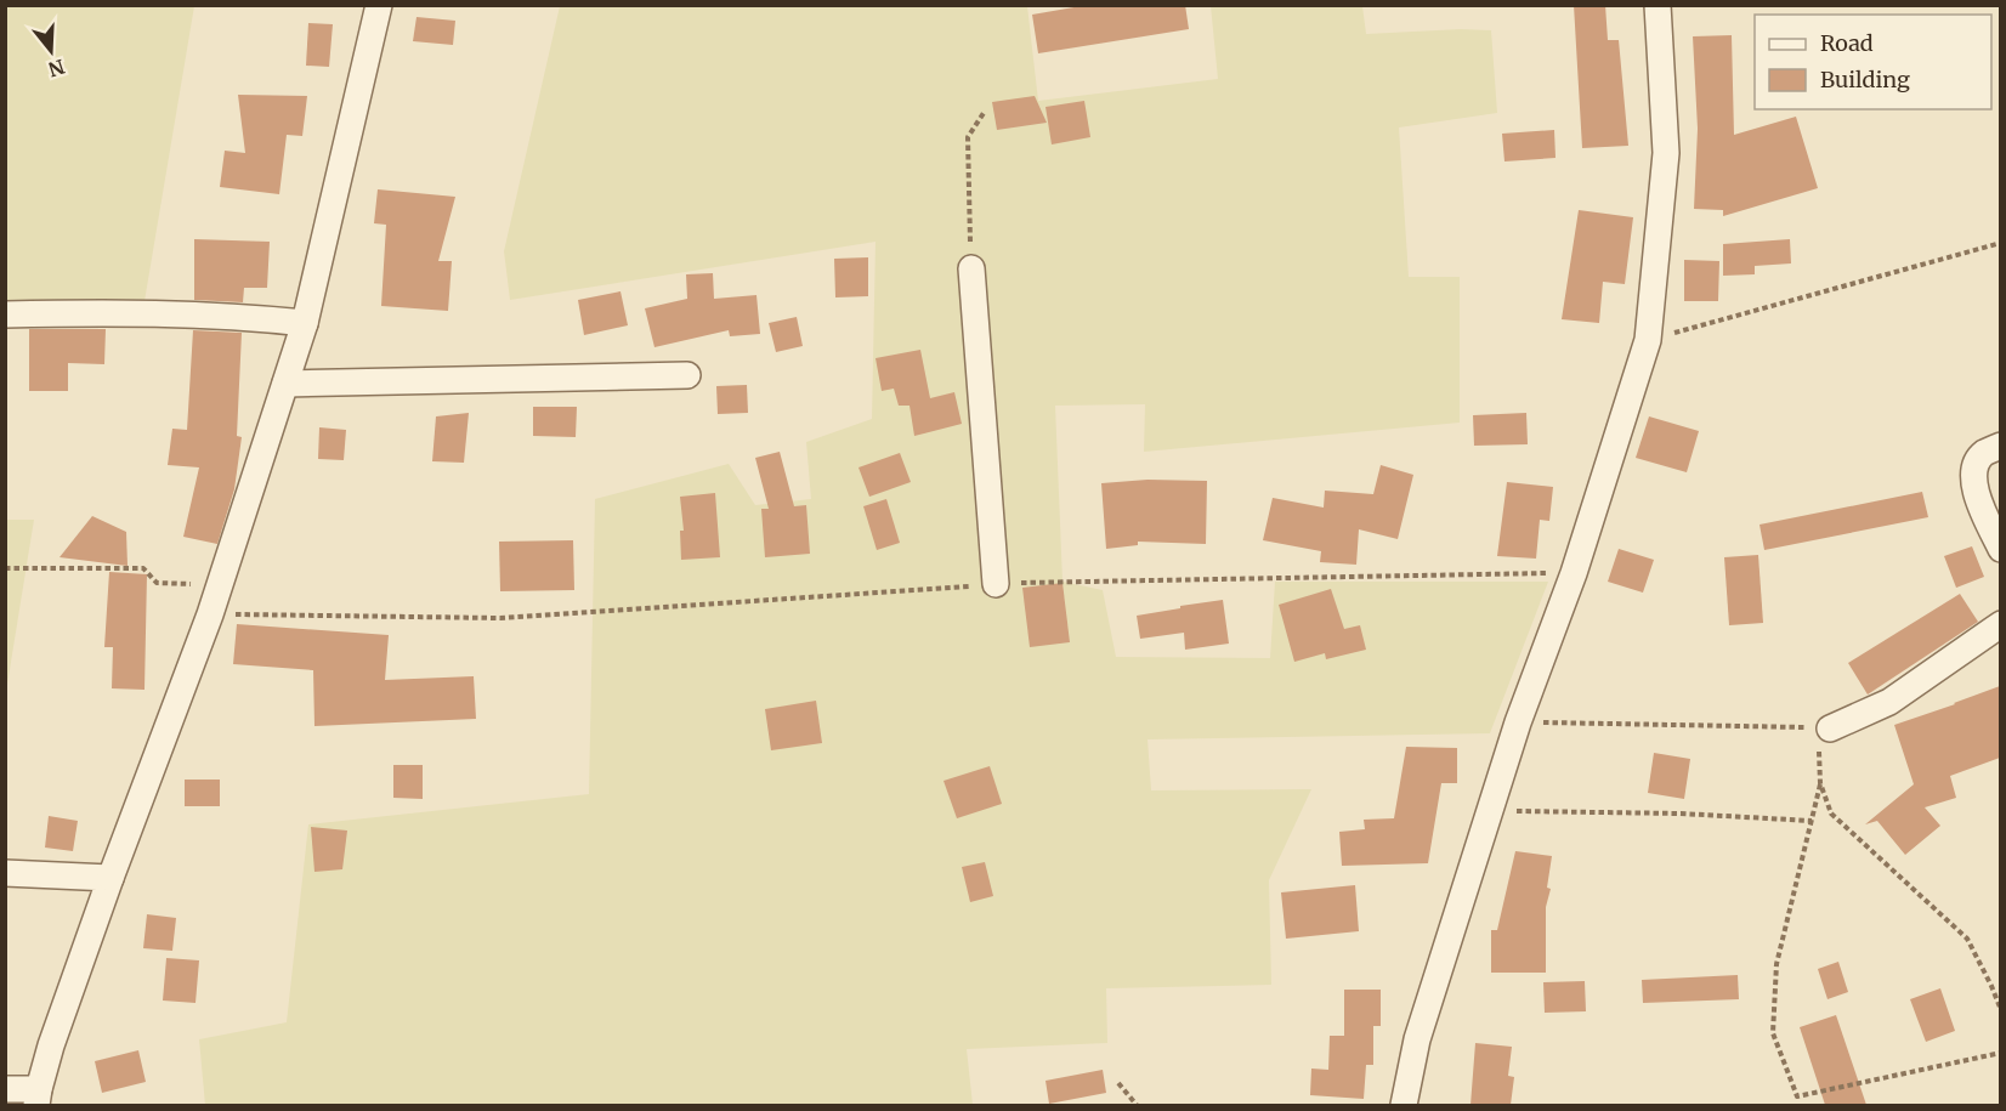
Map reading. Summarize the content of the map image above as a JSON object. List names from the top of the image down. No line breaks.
{"legend":["Road","Building"],"north":"bottom"}
